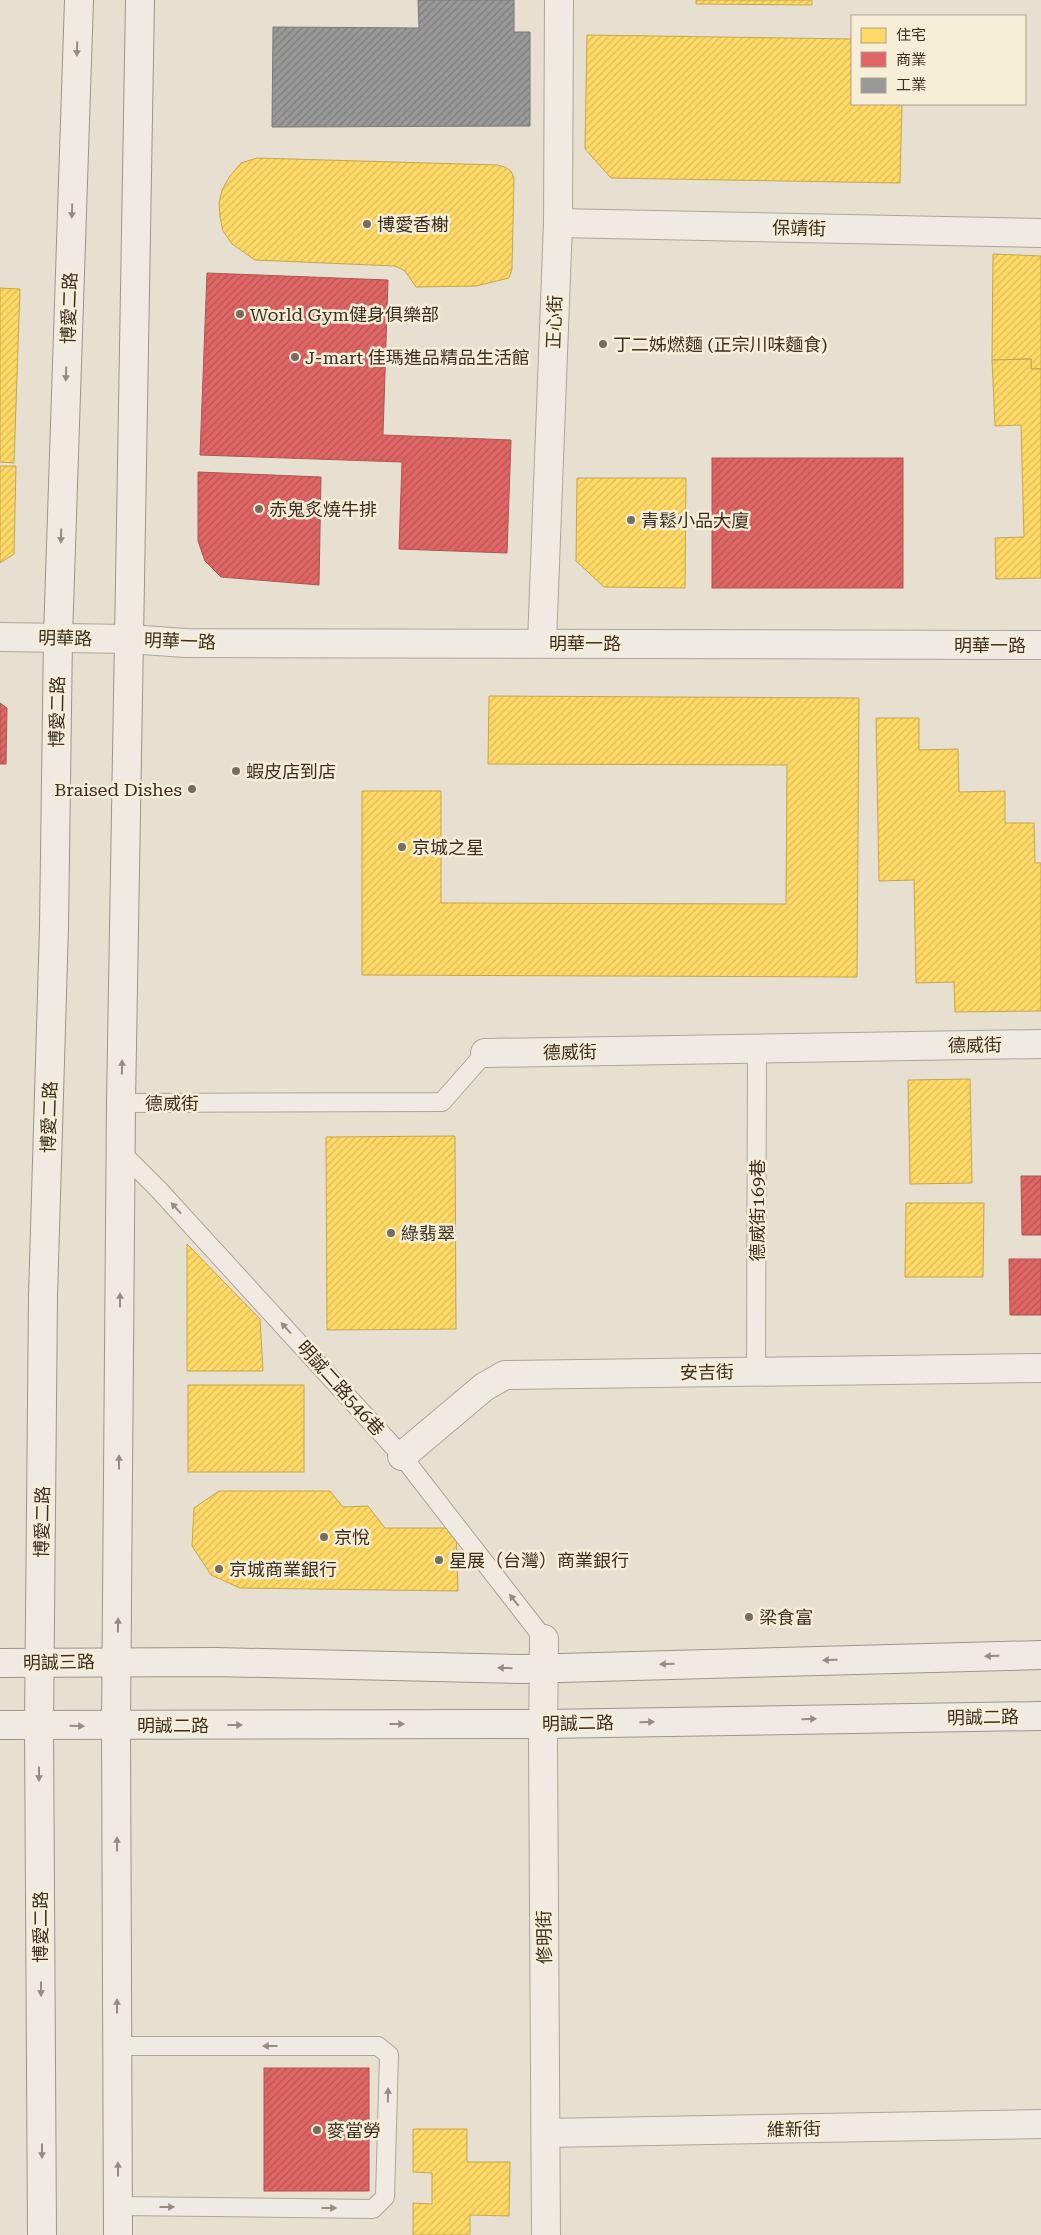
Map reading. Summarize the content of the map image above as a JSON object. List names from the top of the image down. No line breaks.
{"streets":{"street":["保靖街","博愛二路","正心街","明華路","明華一路","德威街","安吉街","明誠三路","明誠二路","修明街","維新街"],"lane":["德威街169巷","明誠二路546巷"]},"crossings":[["保靖街","正心街"],["博愛二路","明華路"],["博愛二路","明誠三路"],["正心街","明華一路"],["明華路","明華一路"],["德威街","德威街169巷"],["德威街169巷","安吉街"],["安吉街","明誠二路546巷"],["明誠二路546巷","修明街"],["明誠二路","修明街"],["修明街","維新街"]],"one_way":["明誠二路546巷"],"places":["博愛香榭","World Gym健身俱樂部","丁二姊燃麵 (正宗川味麵食)","J-mart 佳瑪進品精品生活館","赤鬼炙燒牛排","青鬆小品大廈","蝦皮店到店","Braised Dishes","京城之星","綠翡翠","京悅","星展（台灣）商業銀行","京城商業銀行","梁食富","麥當勞"],"legend":["住宅","商業","工業"]}
